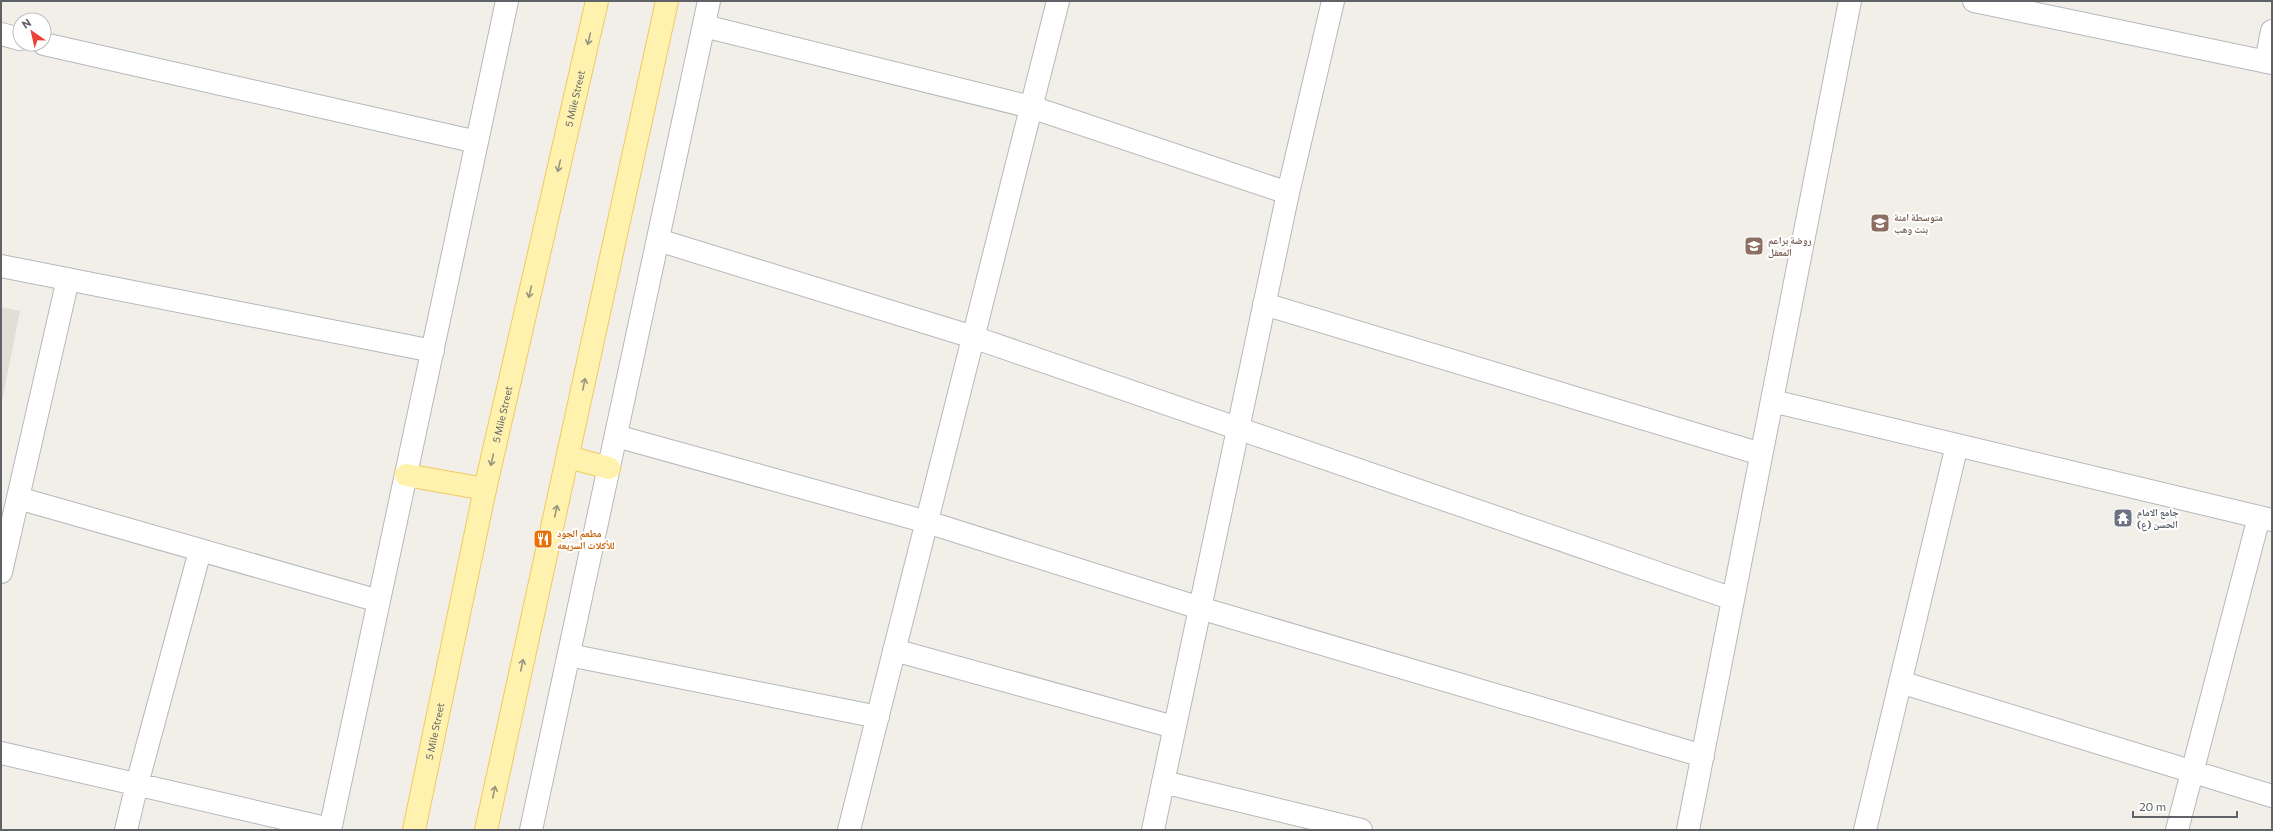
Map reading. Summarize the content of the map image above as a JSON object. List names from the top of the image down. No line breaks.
{"streets":{"main road":["5 Mile Street"]},"places":{"school or university":["متوسطة امنة بنت وهب","روضة براعم المعقل"],"temple":["جامع الامام الحسن (ع)"],"restaurant":["مطعم الجود للأكلات السريعه"]},"scale_bar":"20 m","north":"top left"}
